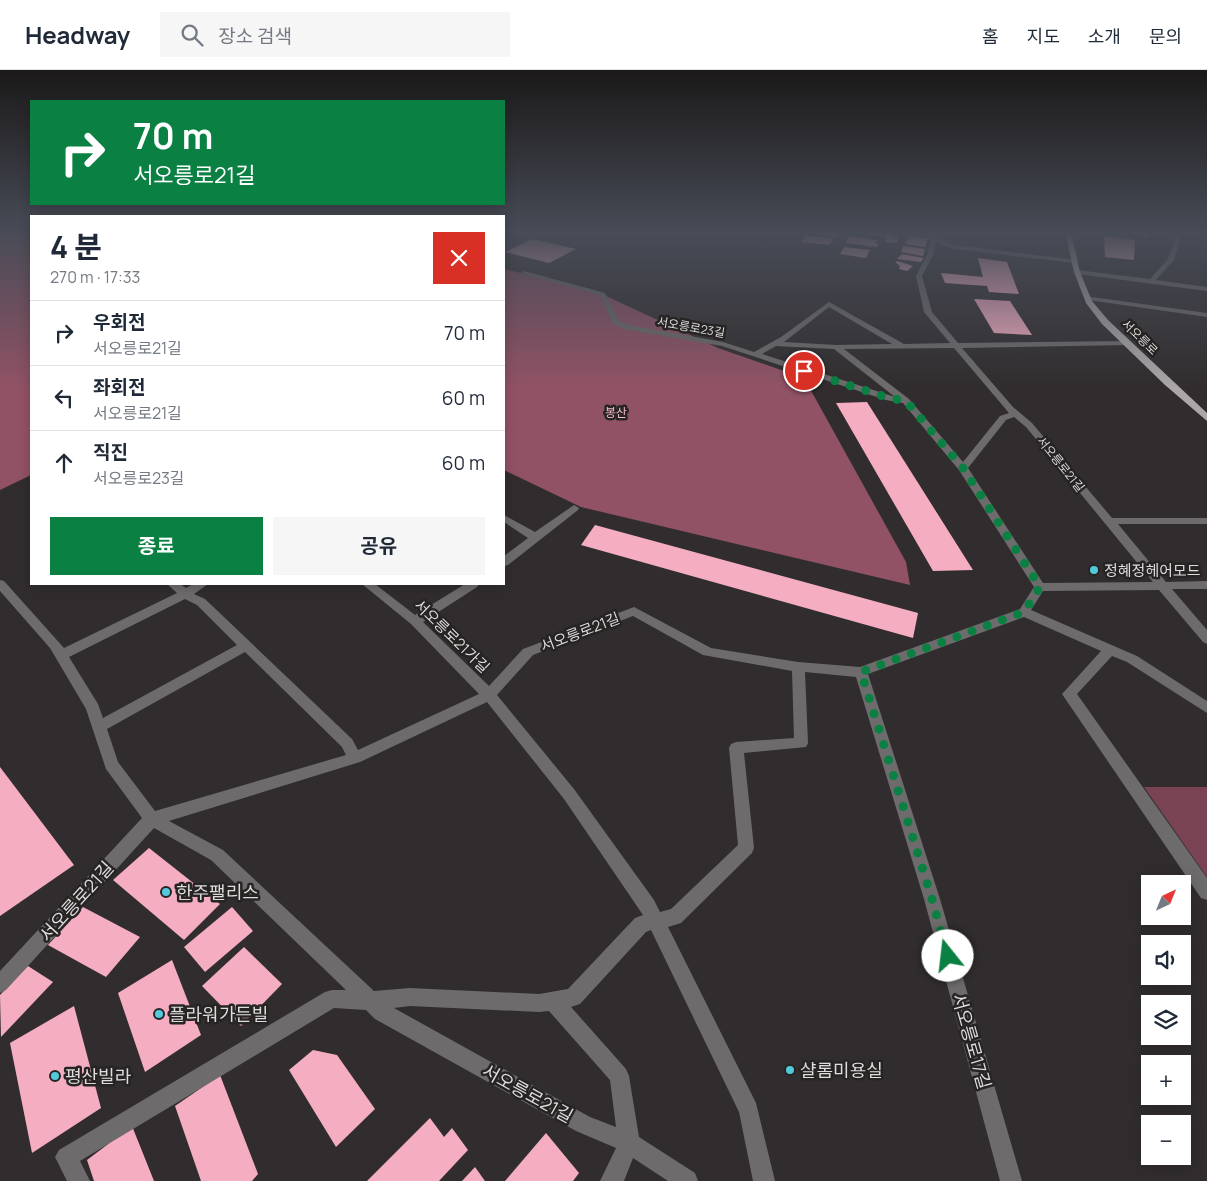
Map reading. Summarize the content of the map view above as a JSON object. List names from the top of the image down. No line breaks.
{"streets":{"main road":["서오릉로"],"street":["서오릉로23길","서오릉로21길","서오릉로21가길","서오릉로17길"]},"crossings":[["서오릉로21길","서오릉로21가길"],["서오릉로21길","서오릉로17길"]],"parks":["봉산"],"places":["정혜정헤어모드","한주팰리스","플라워가든빌","샬롬미용실","평산빌라"],"north":"top right","page":{"header":"Headway","search":"장소 검색","nav":["홈","지도","소개","문의"],"turn":["70 m","서오릉로21길"],"heading":["4 분","270 m · 17:33"],"list":[{"name":"우회전","note":"서오릉로21길","value":"70 m"},{"name":"좌회전","note":"서오릉로21길","value":"60 m"},{"name":"직진","note":"서오릉로23길","value":"60 m"}],"buttons":["종료","공유"],"map_buttons":["+","−"]}}
